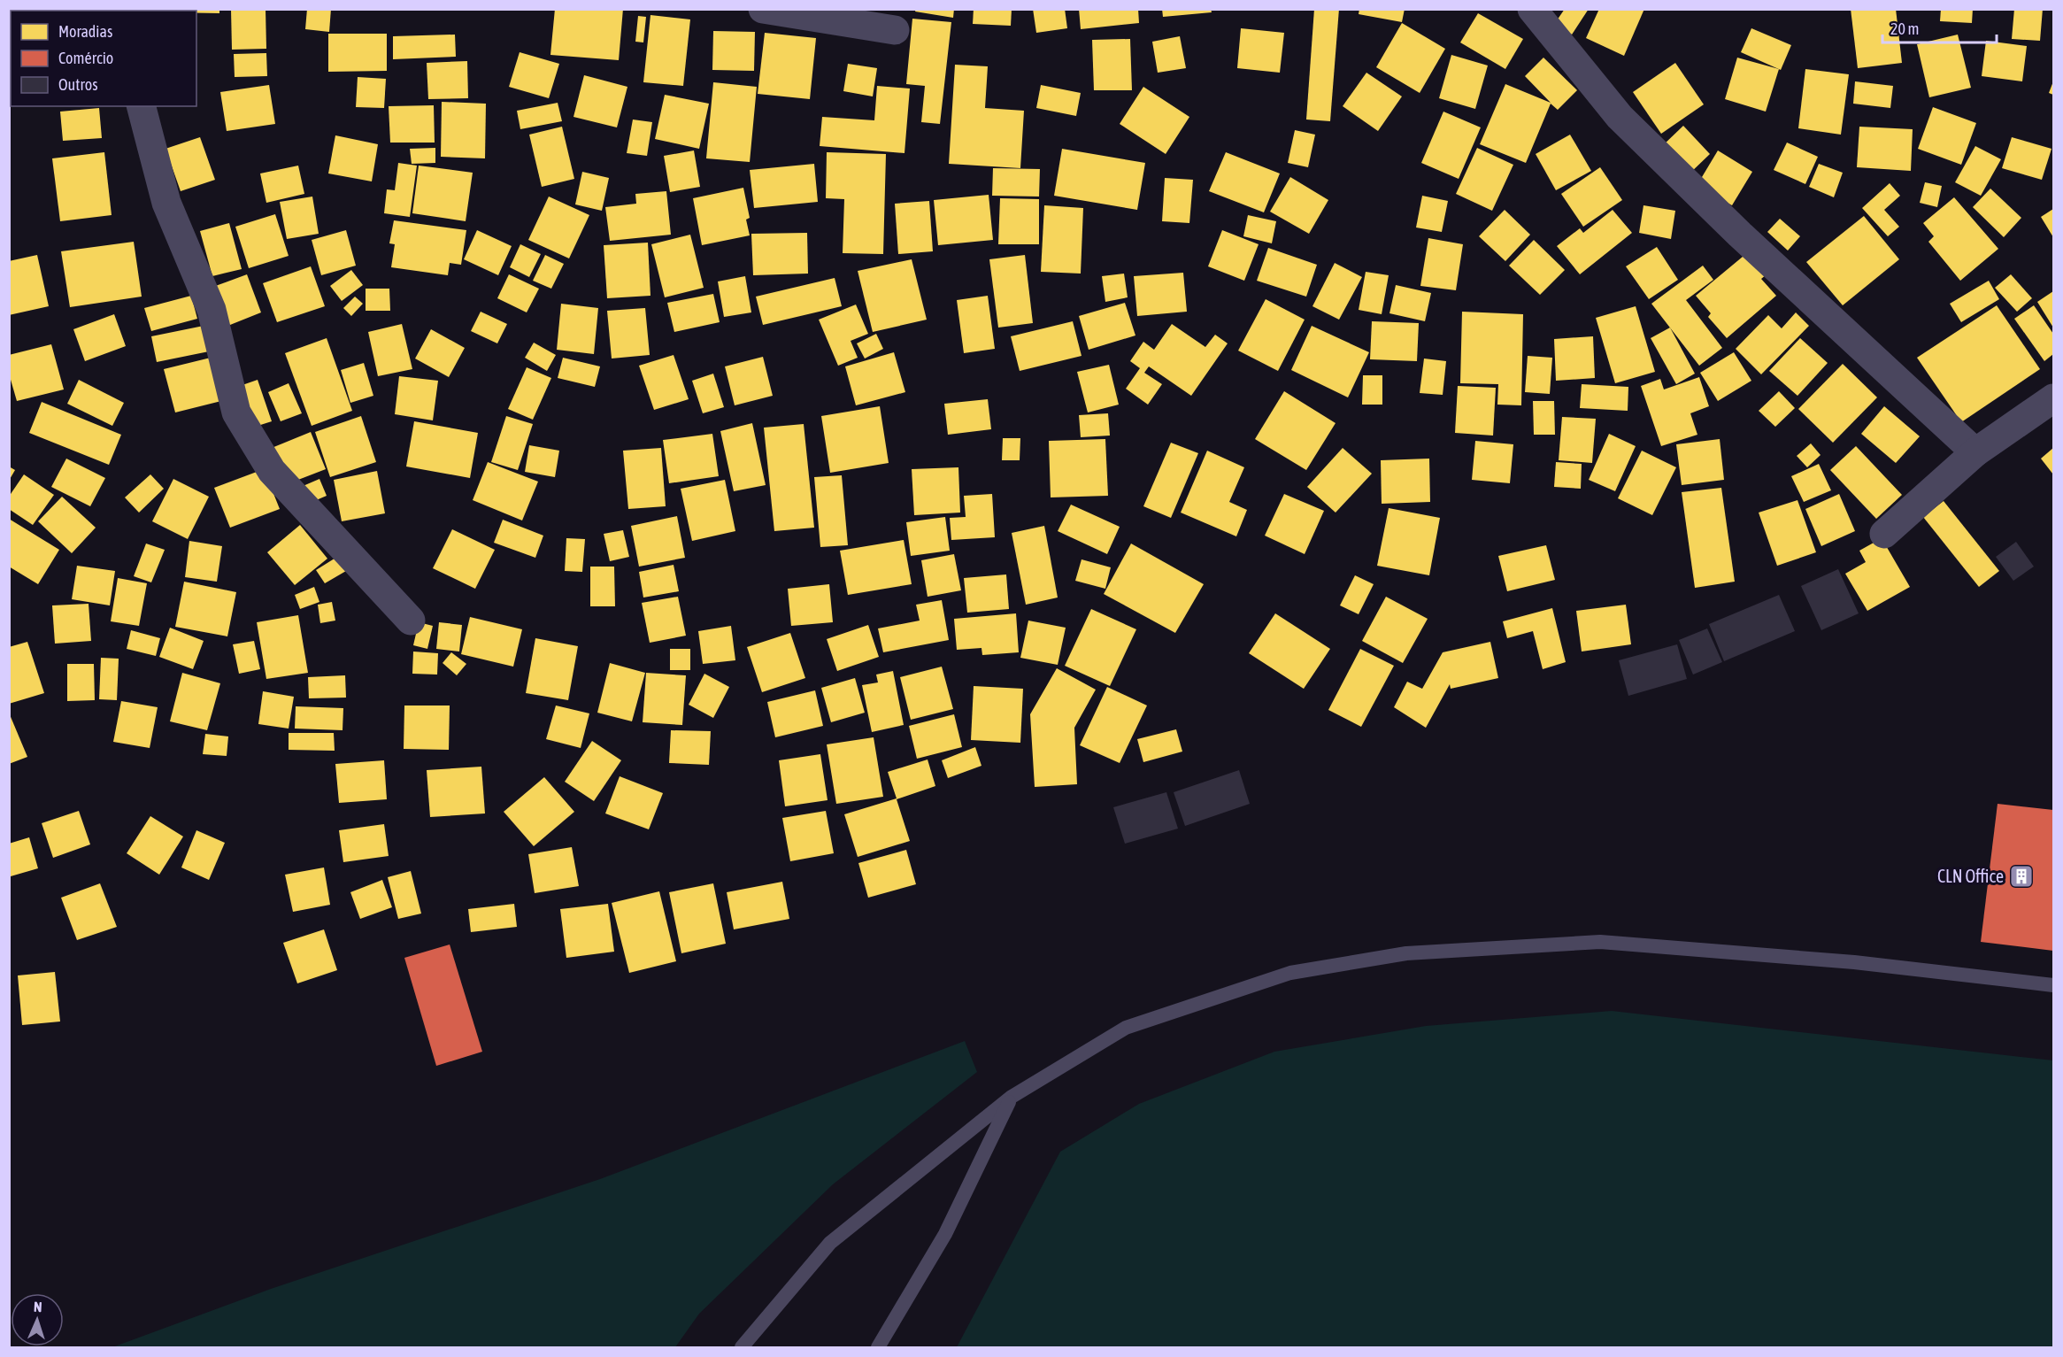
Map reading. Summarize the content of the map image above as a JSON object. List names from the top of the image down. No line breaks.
{"places":{"building":["CLN Office"]},"legend":["Moradias","Comércio","Outros"],"scale_bar":"20 m","north":"top"}
